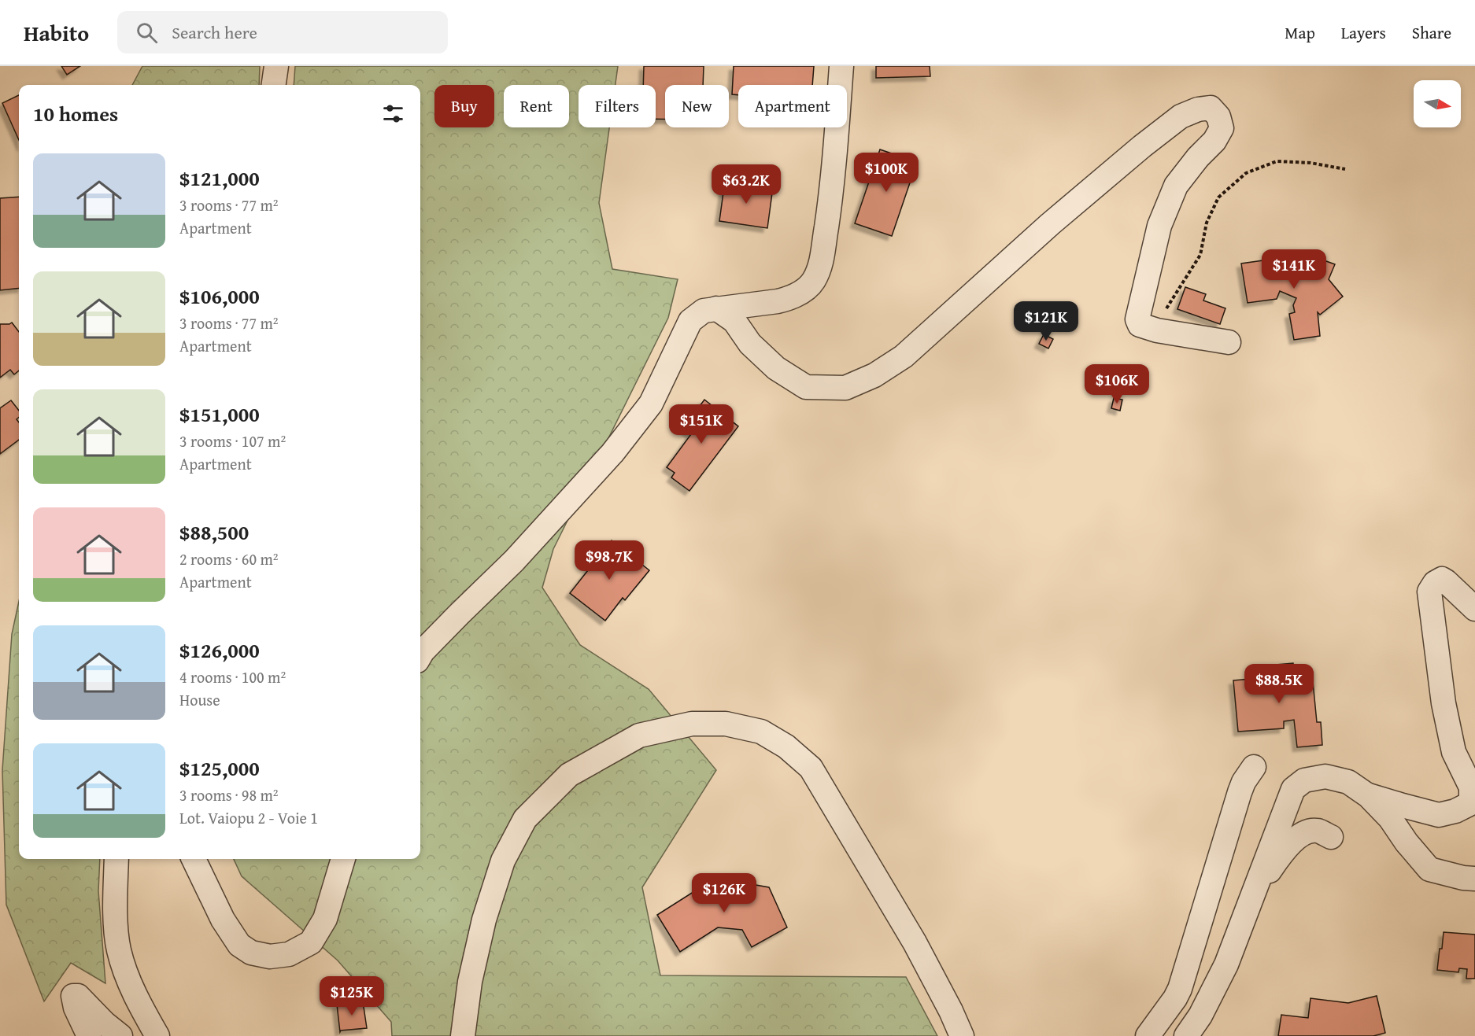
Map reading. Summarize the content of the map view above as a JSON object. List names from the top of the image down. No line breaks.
{"north":"right","page":{"header":"Habito","search":"Search here","nav":["Map","Layers","Share"],"chip":["Buy","Rent","Filters","New","Apartment"],"heading":"10 homes","list":[{"name":"$121,000","note":"3 rooms · 77 m² · Apartment"},{"name":"$106,000","note":"3 rooms · 77 m² · Apartment"},{"name":"$151,000","note":"3 rooms · 107 m² · Apartment"},{"name":"$88,500","note":"2 rooms · 60 m² · Apartment"},{"name":"$126,000","note":"4 rooms · 100 m² · House"},{"name":"$125,000","note":"3 rooms · 98 m² · Lot. Vaiopu 2 - Voie 1"}],"price":["$100K","$63.2K","$141K","$121K","$106K","$151K","$98.7K","$88.5K","$126K","$125K"]}}
